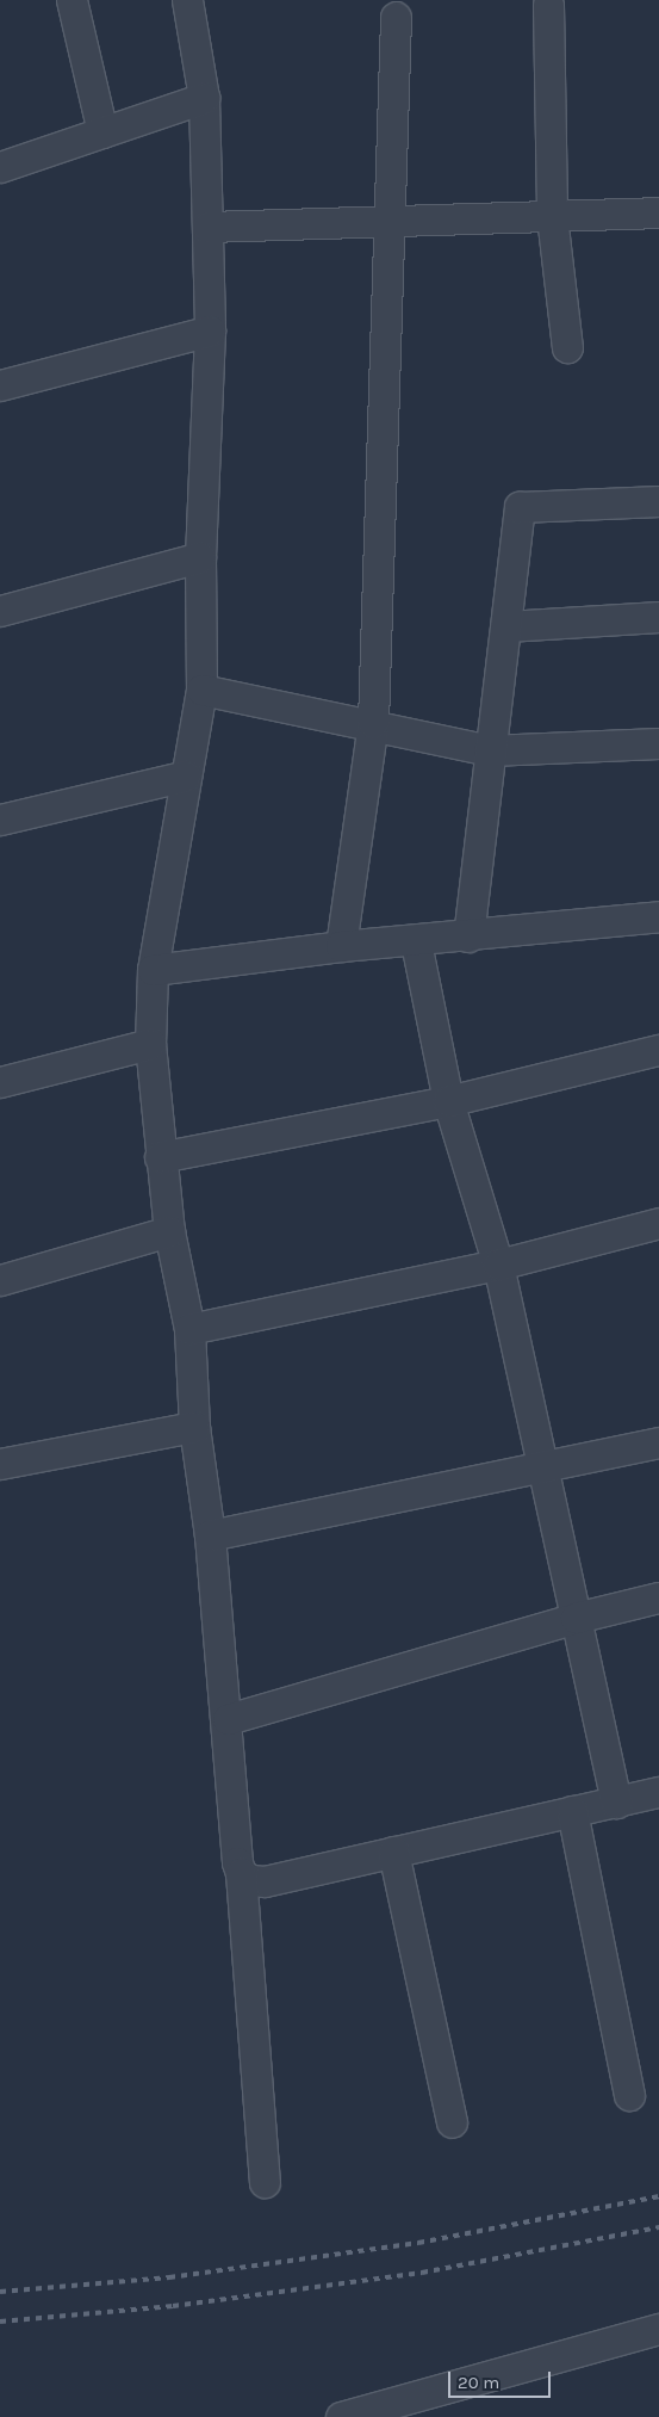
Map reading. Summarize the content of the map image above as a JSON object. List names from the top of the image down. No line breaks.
{"scale_bar":"20 m"}
